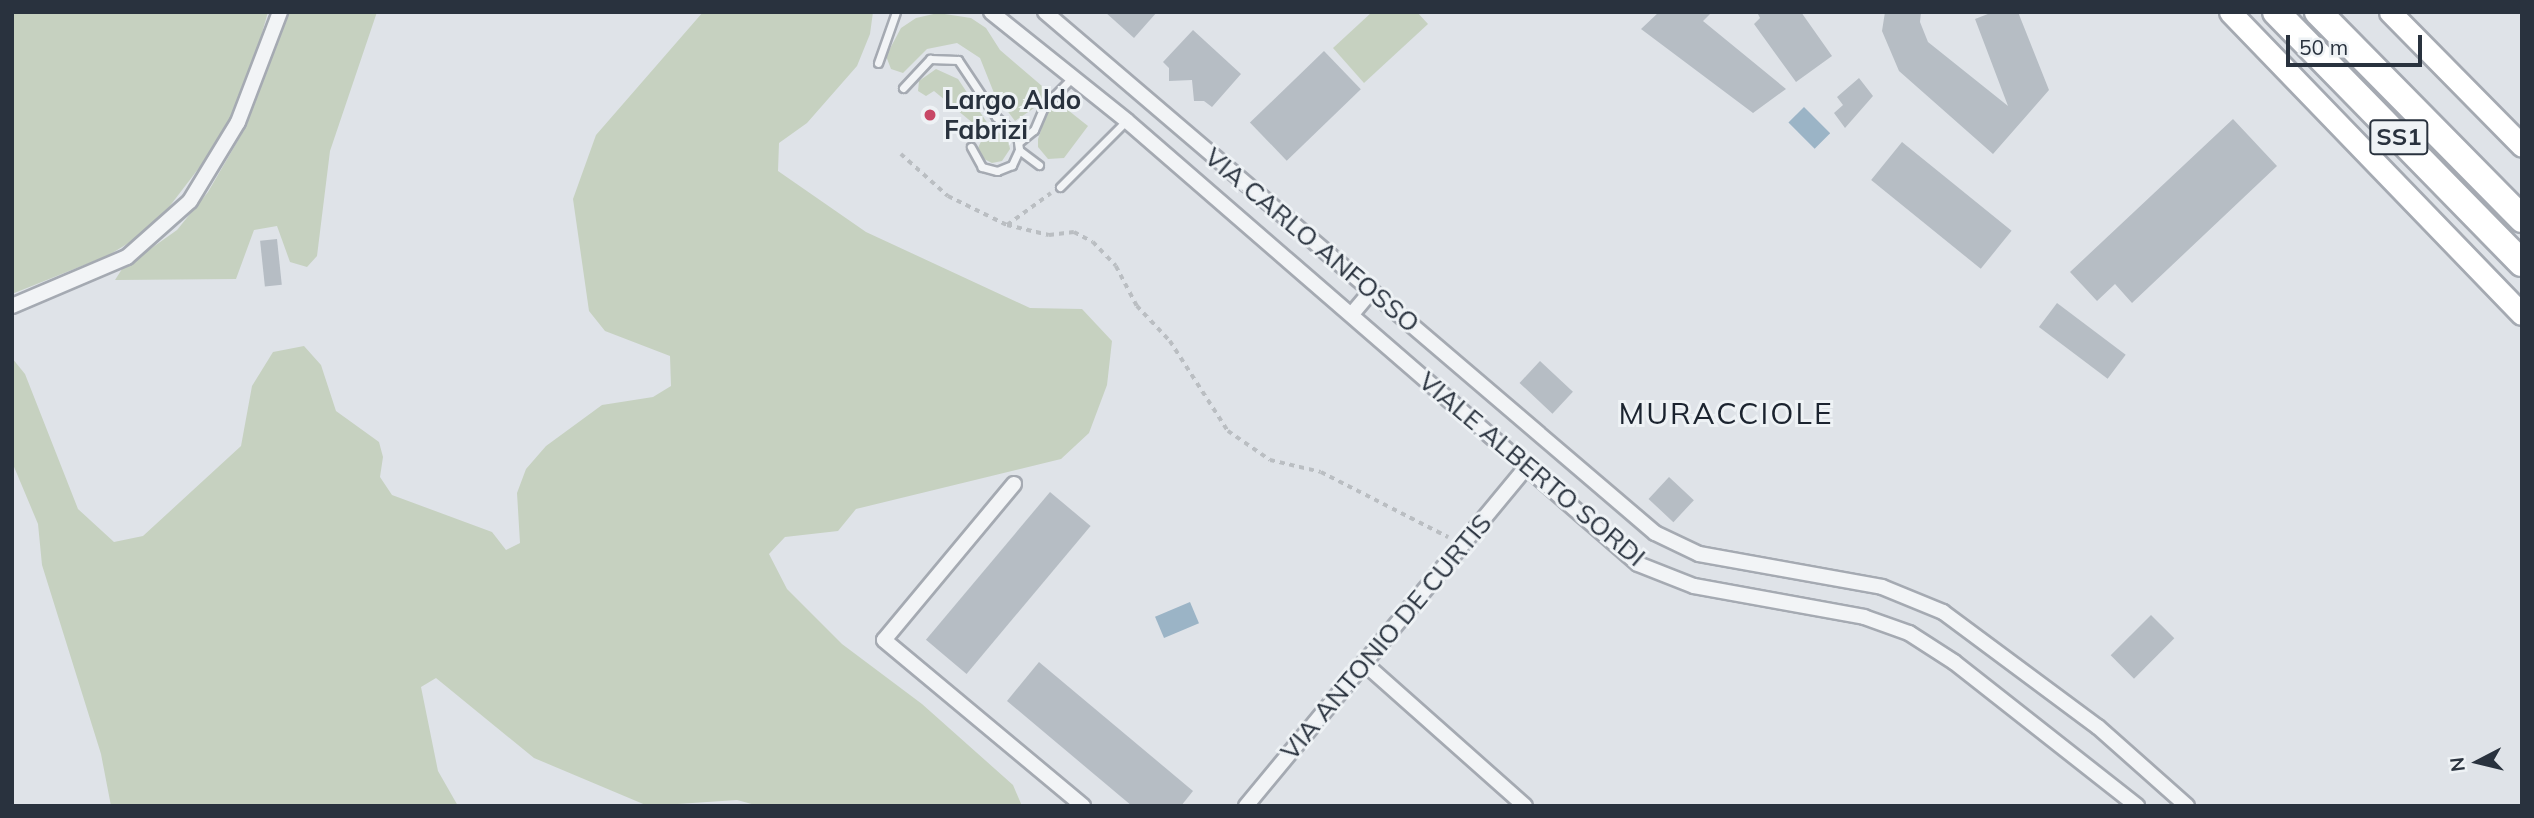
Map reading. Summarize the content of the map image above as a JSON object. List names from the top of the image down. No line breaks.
{"streets":{"highway":["SS1"],"street":["VIA CARLO ANFOSSO","VIALE ALBERTO SORDI","VIA ANTONIO DE CURTIS"]},"crossings":[["VIALE ALBERTO SORDI","VIA ANTONIO DE CURTIS"]],"districts":["MURACCIOLE"],"places":["Largo Aldo Fabrizi"],"scale_bar":"50 m","north":"left"}
